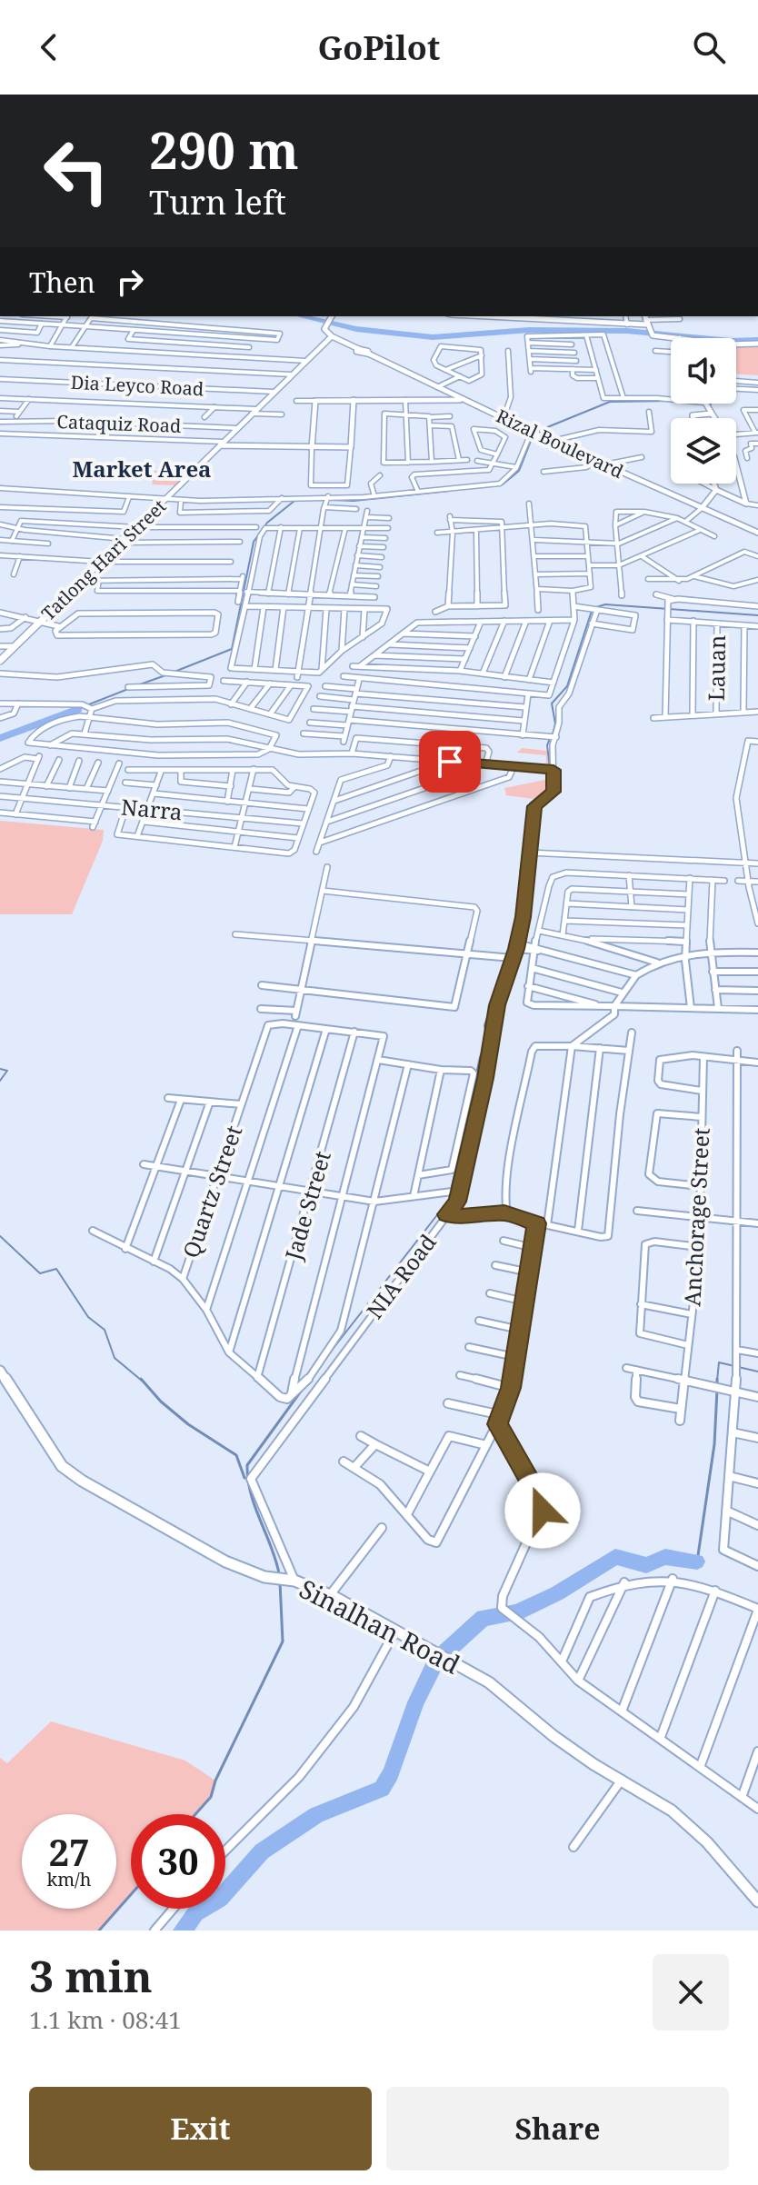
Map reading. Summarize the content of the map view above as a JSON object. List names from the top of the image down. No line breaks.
{"streets":{"street":["Dia Leyco Road","Cataquiz Road","Rizal Boulevard","Tatlong Hari Street","Lauan","Narra","Quartz Street","Jade Street","Anchorage Street","NIA Road","Sinalhan Road"]},"crossings":[["Dia Leyco Road","Tatlong Hari Street"],["Cataquiz Road","Tatlong Hari Street"],["Rizal Boulevard","Tatlong Hari Street"],["NIA Road","Sinalhan Road"]],"districts":["Market Area"],"page":{"header":"GoPilot","turn":["290 m","Turn left"],"then":"Then","speed":"27 km/h","limit":"30","heading":["3 min","1.1 km · 08:41"],"buttons":["Exit","Share"]}}
